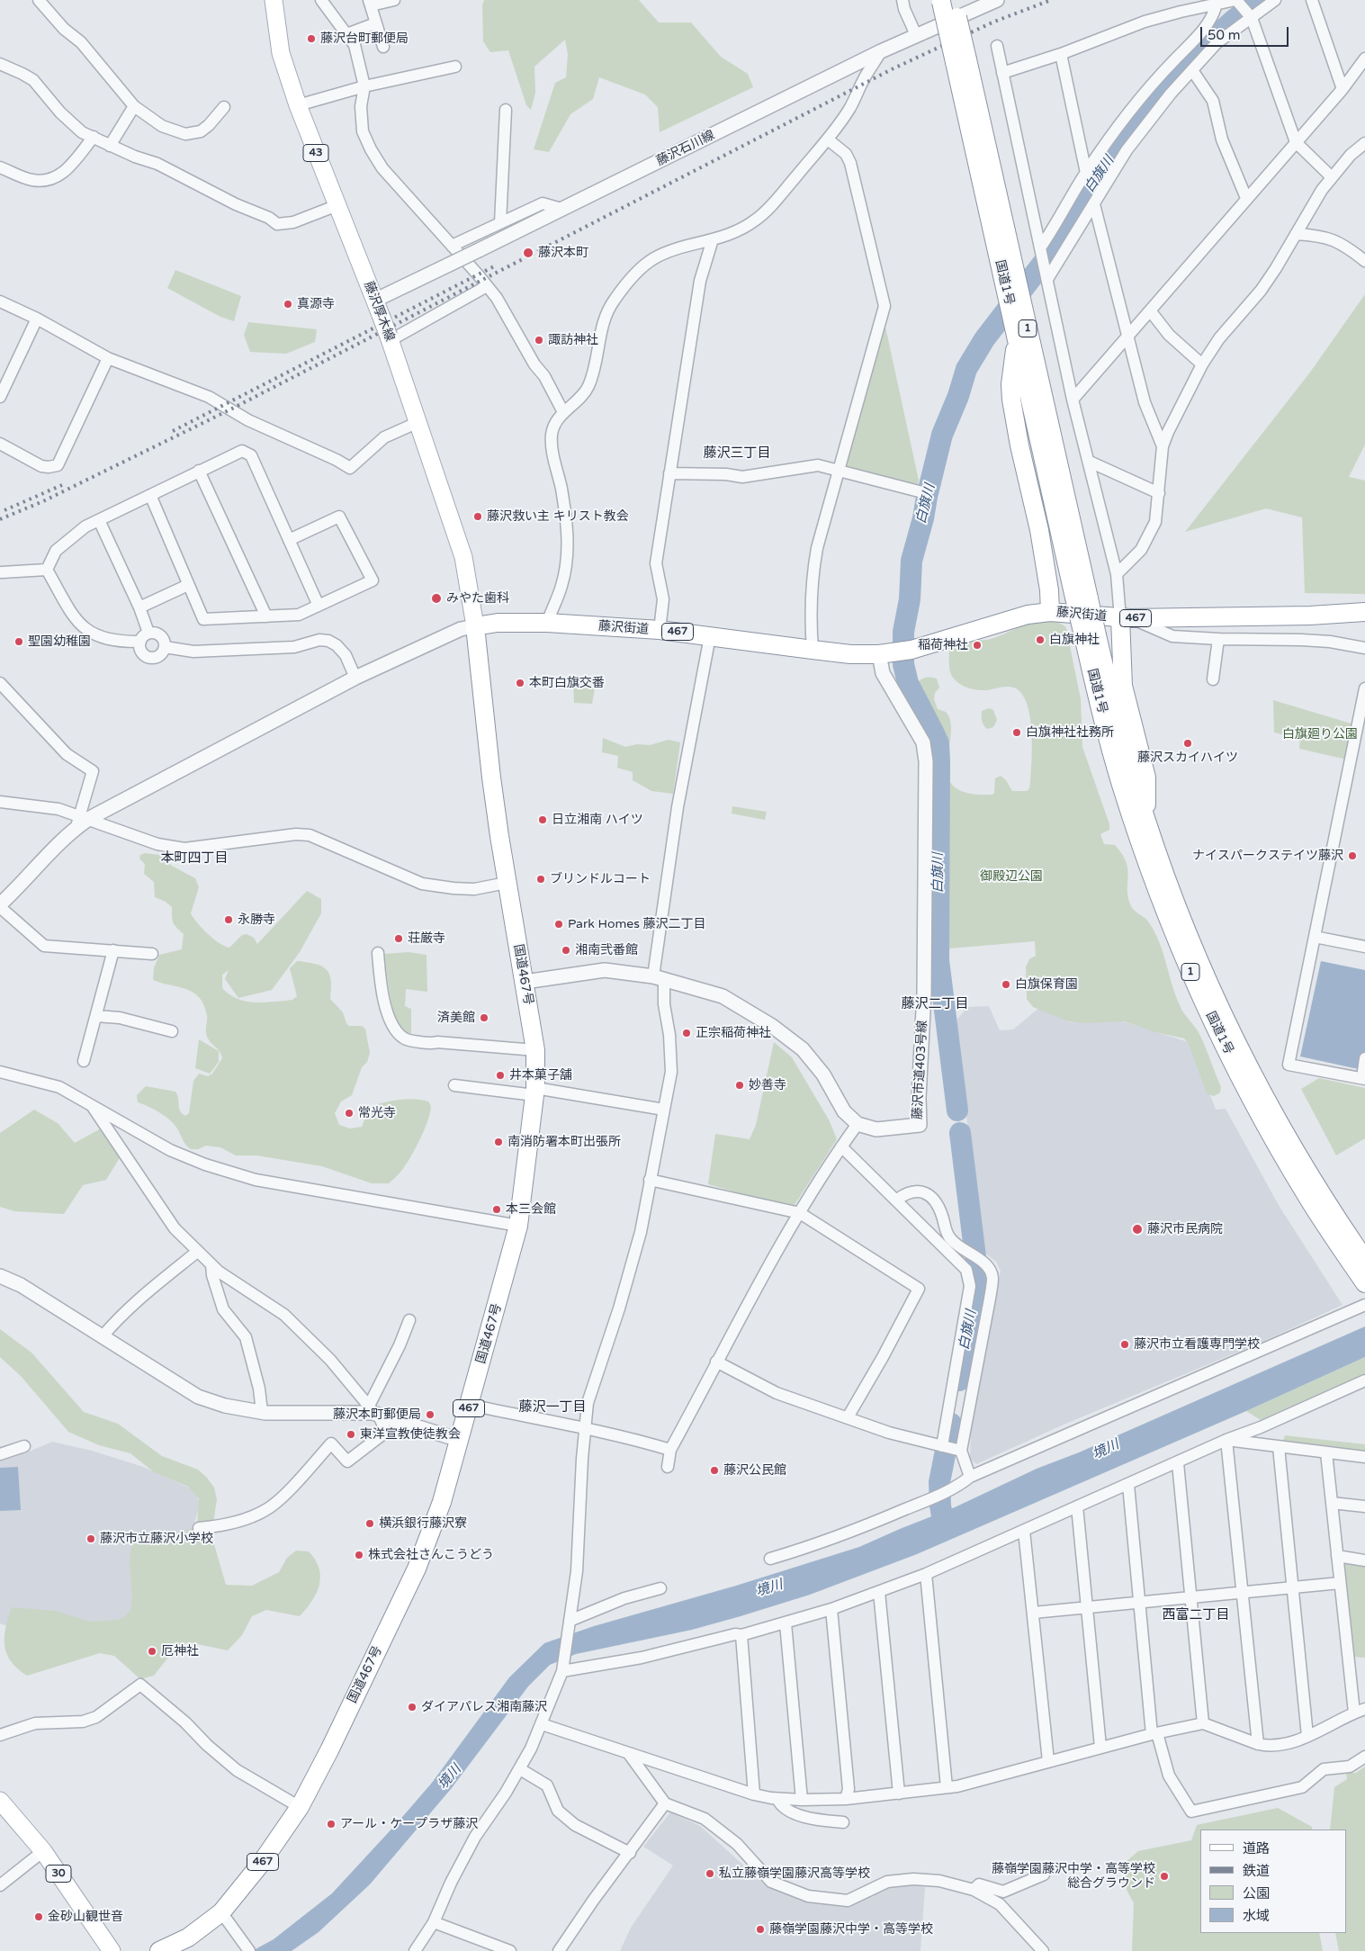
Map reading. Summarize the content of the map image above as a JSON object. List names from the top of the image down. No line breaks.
{"streets":{"highway":["国道1号","1","藤沢街道","467","国道467号"],"main road":["43","藤沢厚木線","30"],"street":["藤沢石川線","藤沢市道403号線"]},"crossings":[["藤沢石川線","藤沢厚木線"],["藤沢厚木線","藤沢街道"],["藤沢厚木線","国道467号"],["藤沢街道","国道467号"],["藤沢街道","藤沢市道403号線"],["国道467号","藤沢市道403号線"]],"districts":["藤沢三丁目","本町四丁目","藤沢二丁目","藤沢一丁目","西富二丁目"],"water":["白旗川","境川"],"parks":["白旗廻り公園","御殿辺公園"],"places":["藤沢台町郵便局","藤沢本町","真源寺","諏訪神社","藤沢救い主 キリスト教会","みやた歯科","白旗神社","聖園幼稚園","稲荷神社","本町白旗交番","白旗神社社務所","藤沢スカイハイツ","日立湘南 ハイツ","ナイスパークステイツ藤沢","ブリンドルコート","永勝寺","Park Homes 藤沢二丁目","荘厳寺","湘南弐番館","白旗保育園","済美館","正宗稲荷神社","井本菓子舗","妙善寺","常光寺","南消防署本町出張所","本三会館","藤沢市民病院","藤沢市立看護専門学校","藤沢本町郵便局","東洋宣教使徒教会","藤沢公民館","横浜銀行藤沢寮","藤沢市立藤沢小学校","株式会社さんこうどう","厄神社","ダイアパレス湘南藤沢","アール・ケープラザ藤沢","私立藤嶺学園藤沢高等学校","藤嶺学園藤沢中学・高等学校 総合グラウンド","金砂山観世音","藤嶺学園藤沢中学・高等学校"],"legend":["道路","鉄道","公園","水域"],"scale_bar":"50 m"}
